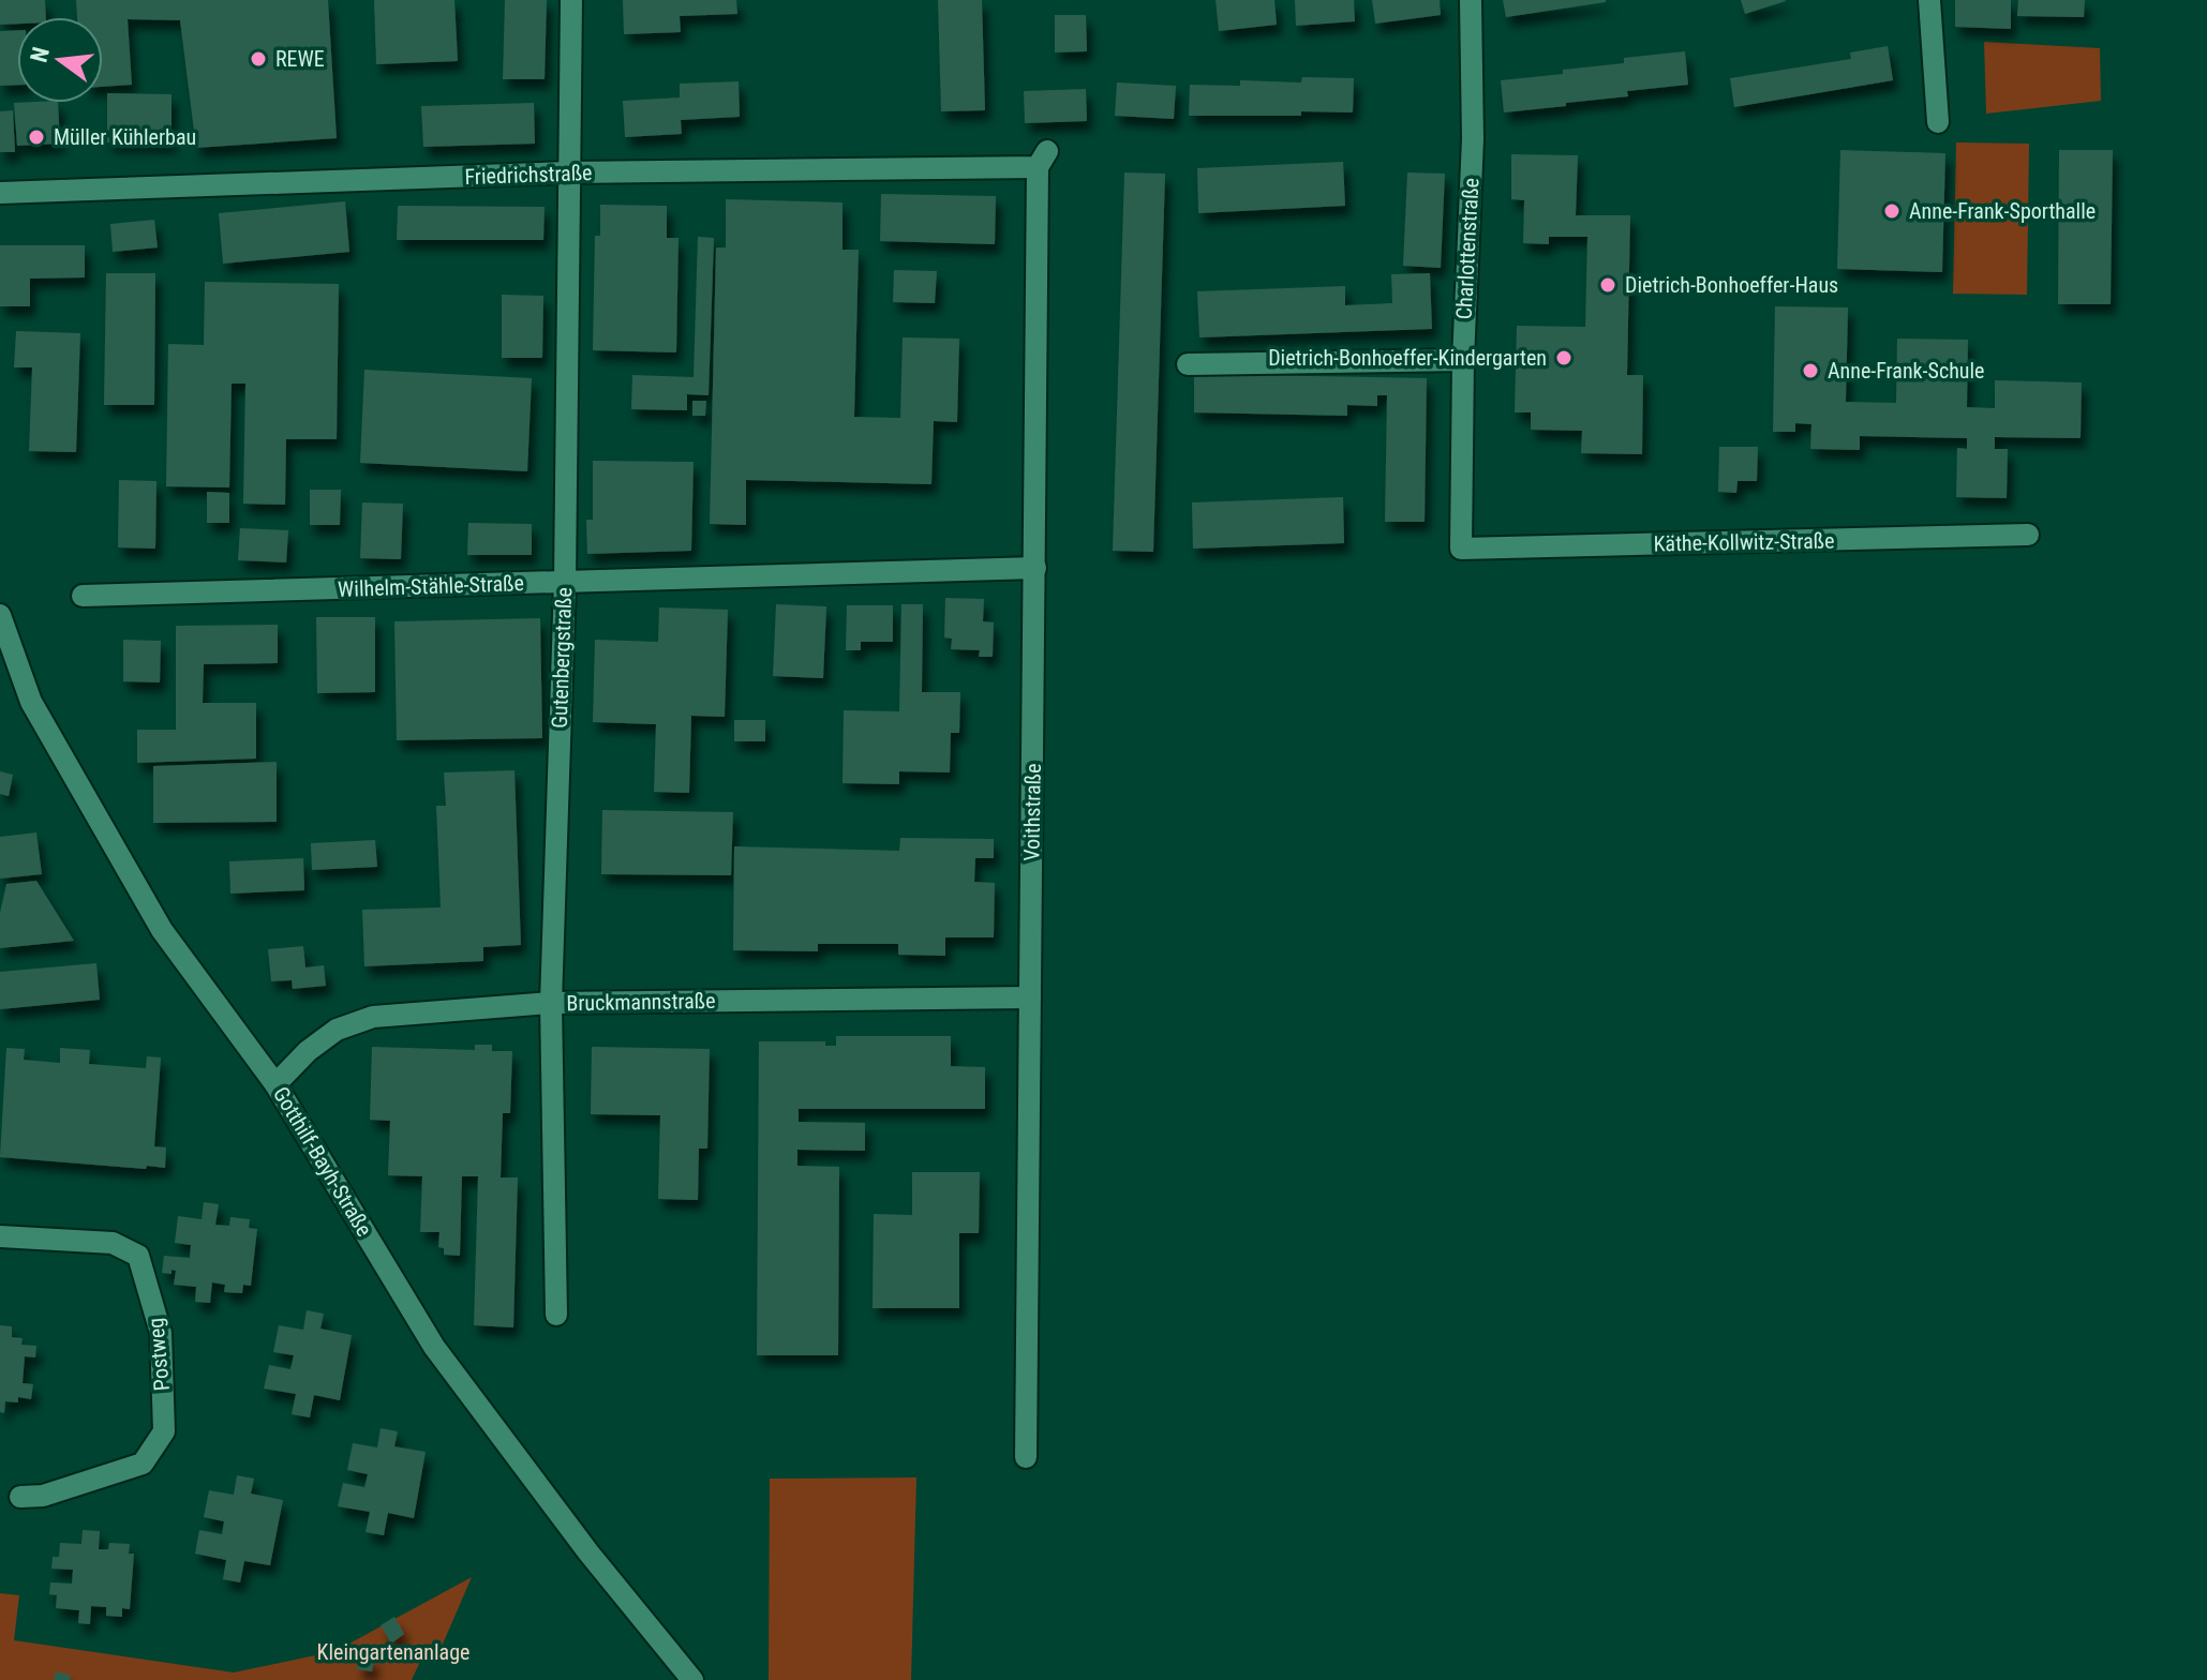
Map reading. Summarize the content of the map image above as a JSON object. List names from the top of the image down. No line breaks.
{"streets":{"street":["Friedrichstraße","Charlottenstraße","Käthe-Kollwitz-Straße","Wilhelm-Stähle-Straße","Gutenbergstraße","Voithstraße","Bruckmannstraße","Gotthilf-Bayh-Straße","Postweg"]},"crossings":[["Friedrichstraße","Gutenbergstraße"],["Friedrichstraße","Voithstraße"],["Charlottenstraße","Käthe-Kollwitz-Straße"],["Wilhelm-Stähle-Straße","Gutenbergstraße"],["Wilhelm-Stähle-Straße","Voithstraße"],["Gutenbergstraße","Bruckmannstraße"],["Voithstraße","Bruckmannstraße"],["Bruckmannstraße","Gotthilf-Bayh-Straße"]],"parks":["Kleingartenanlage"],"places":["REWE","Müller Kühlerbau","Anne-Frank-Sporthalle","Dietrich-Bonhoeffer-Haus","Dietrich-Bonhoeffer-Kindergarten","Anne-Frank-Schule"],"north":"left"}
